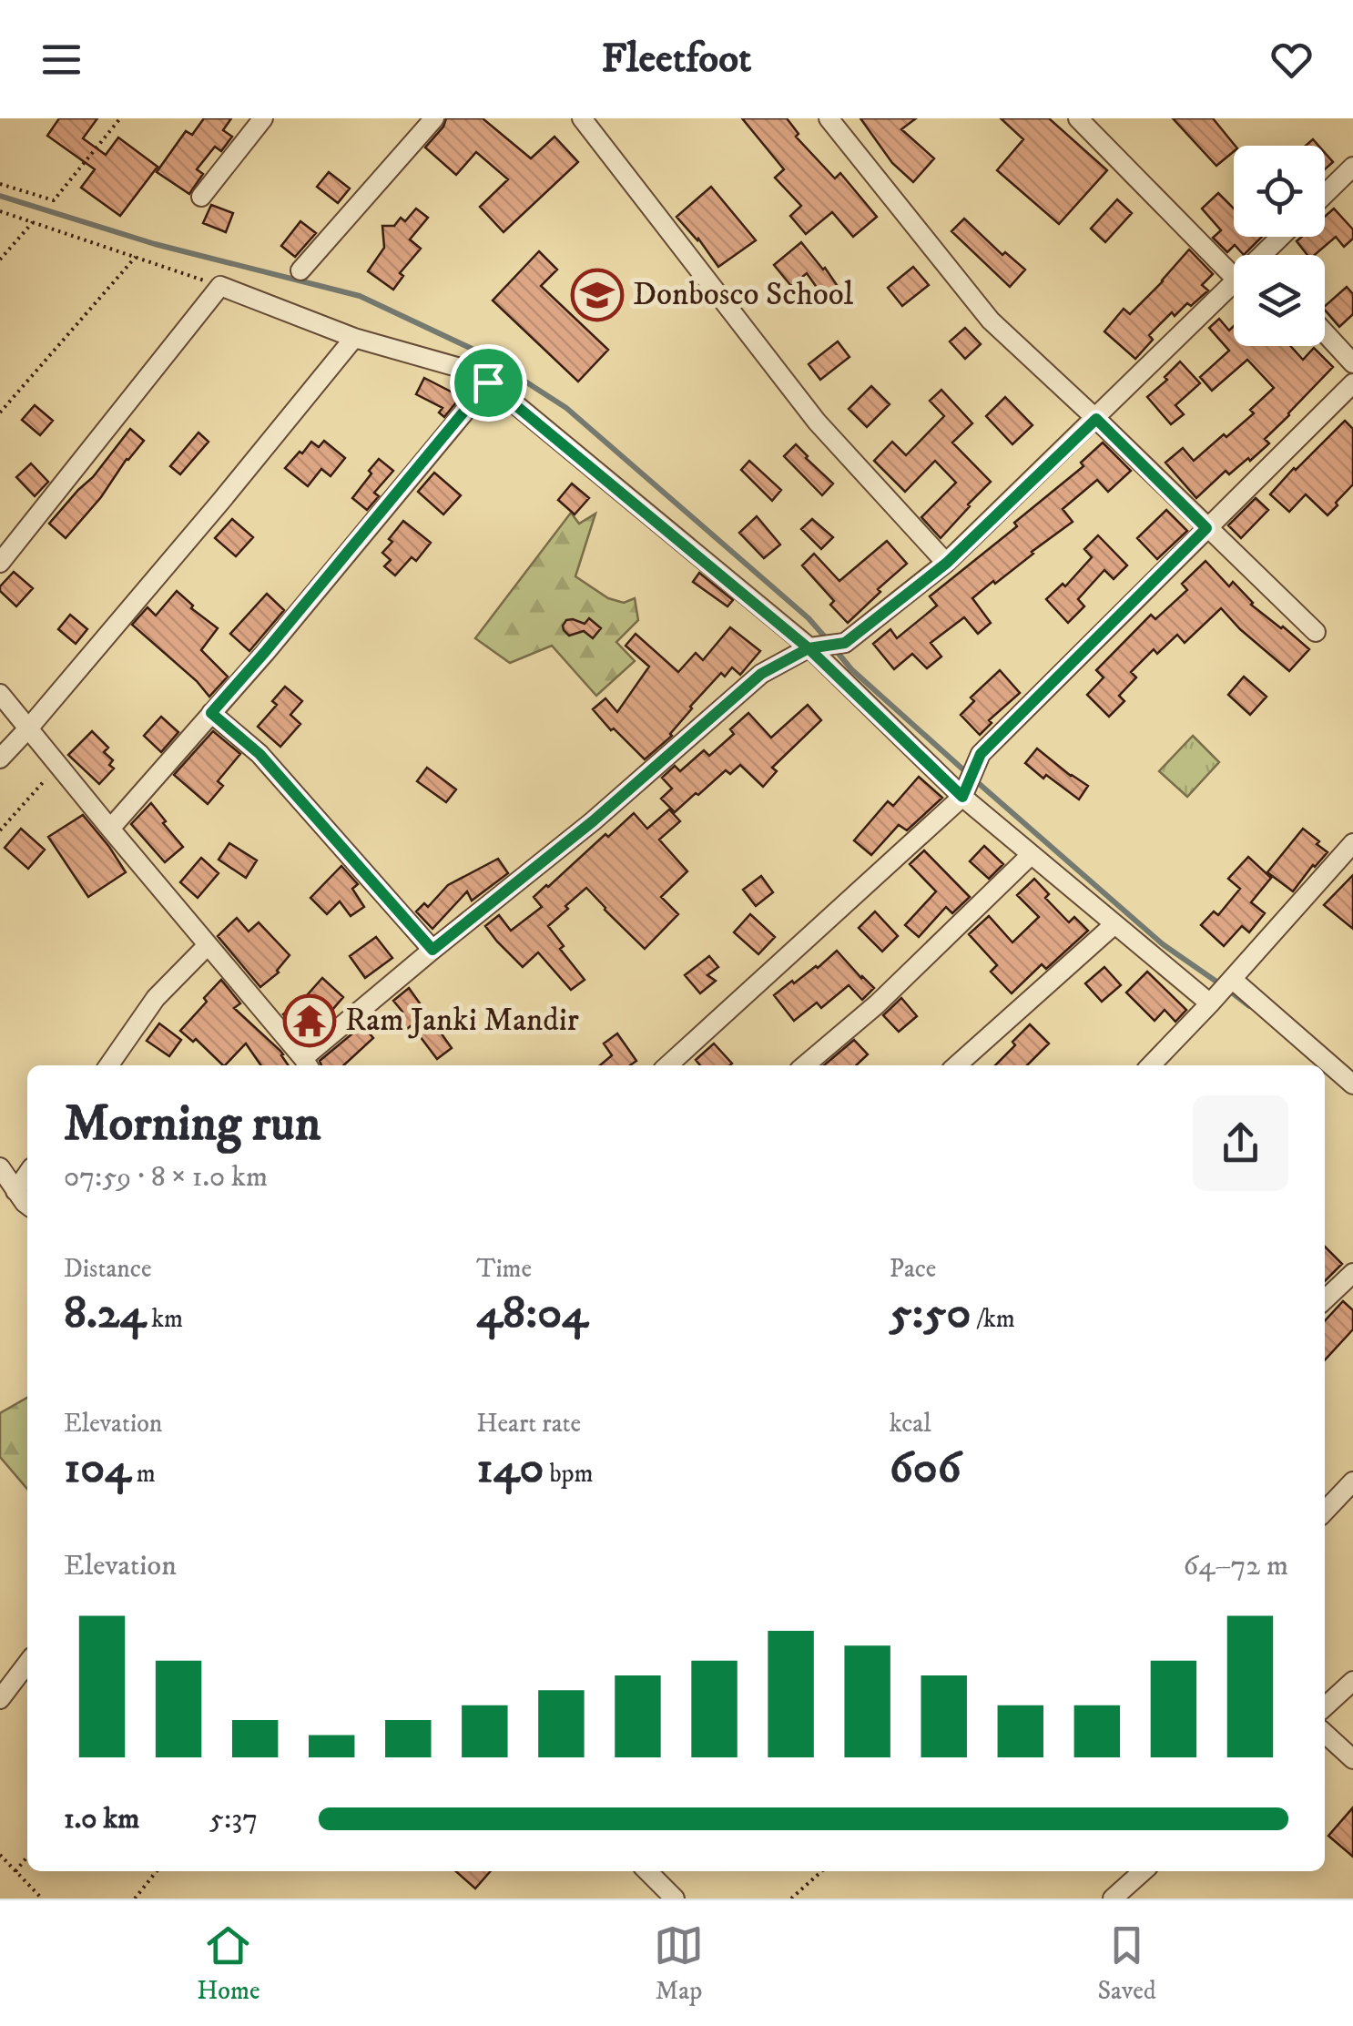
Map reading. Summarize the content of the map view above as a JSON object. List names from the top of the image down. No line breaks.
{"places":{"school or university":["Donbosco School"],"temple":["Ram Janki Mandir"]},"page":{"header":"Fleetfoot","heading":["Morning run","07:59 · 8 × 1.0 km"],"stats":[["Distance","8.24 km"],["Time","48:04"],["Pace","5:50 /km"],["Elevation","104 m"],["Heart rate","140 bpm"],["kcal","606"]],"chart":["Elevation","64–72 m"],"list":[{"name":"1.0 km","note":"5:37"}],"tabs":["Home","Map","Saved"]}}
